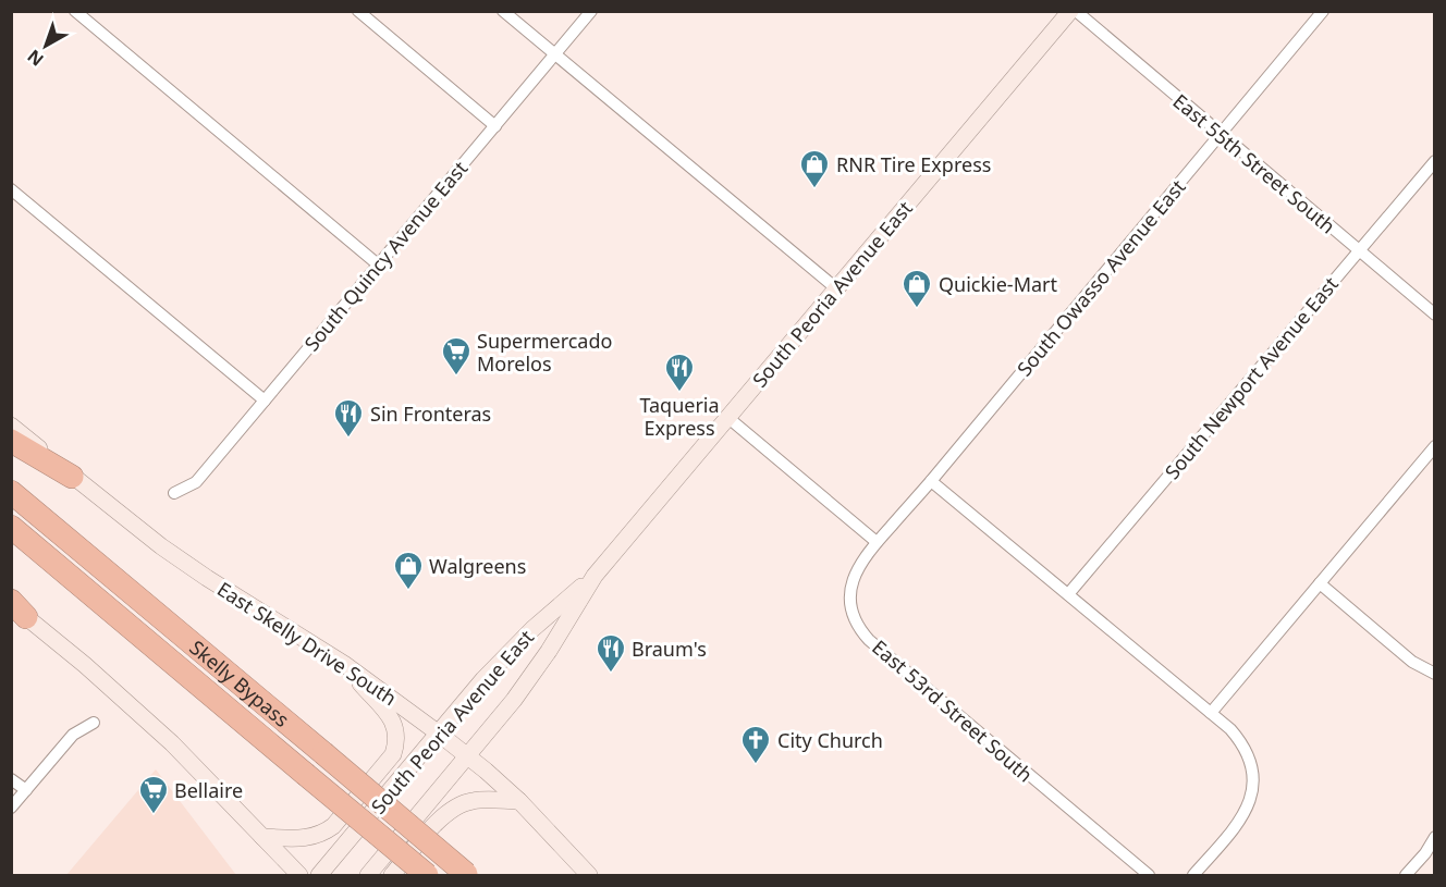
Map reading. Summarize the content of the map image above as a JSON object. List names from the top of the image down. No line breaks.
{"streets":{"highway":["Skelly Bypass"],"main road":["South Peoria Avenue East","East Skelly Drive South"],"street":["East 55th Street South","South Quincy Avenue East","South Owasso Avenue East","South Newport Avenue East","East 53rd Street South"]},"crossings":[["East 55th Street South","South Owasso Avenue East"],["East 55th Street South","South Newport Avenue East"],["South Owasso Avenue East","East 53rd Street South"],["South Peoria Avenue East","East Skelly Drive South"]],"places":{"shop":["RNR Tire Express","Quickie-Mart","Walgreens"],"supermarket":["Supermercado Morelos","Bellaire"],"restaurant":["Taqueria Express","Sin Fronteras","Braum's"],"church":["City Church"]},"north":"bottom left"}
